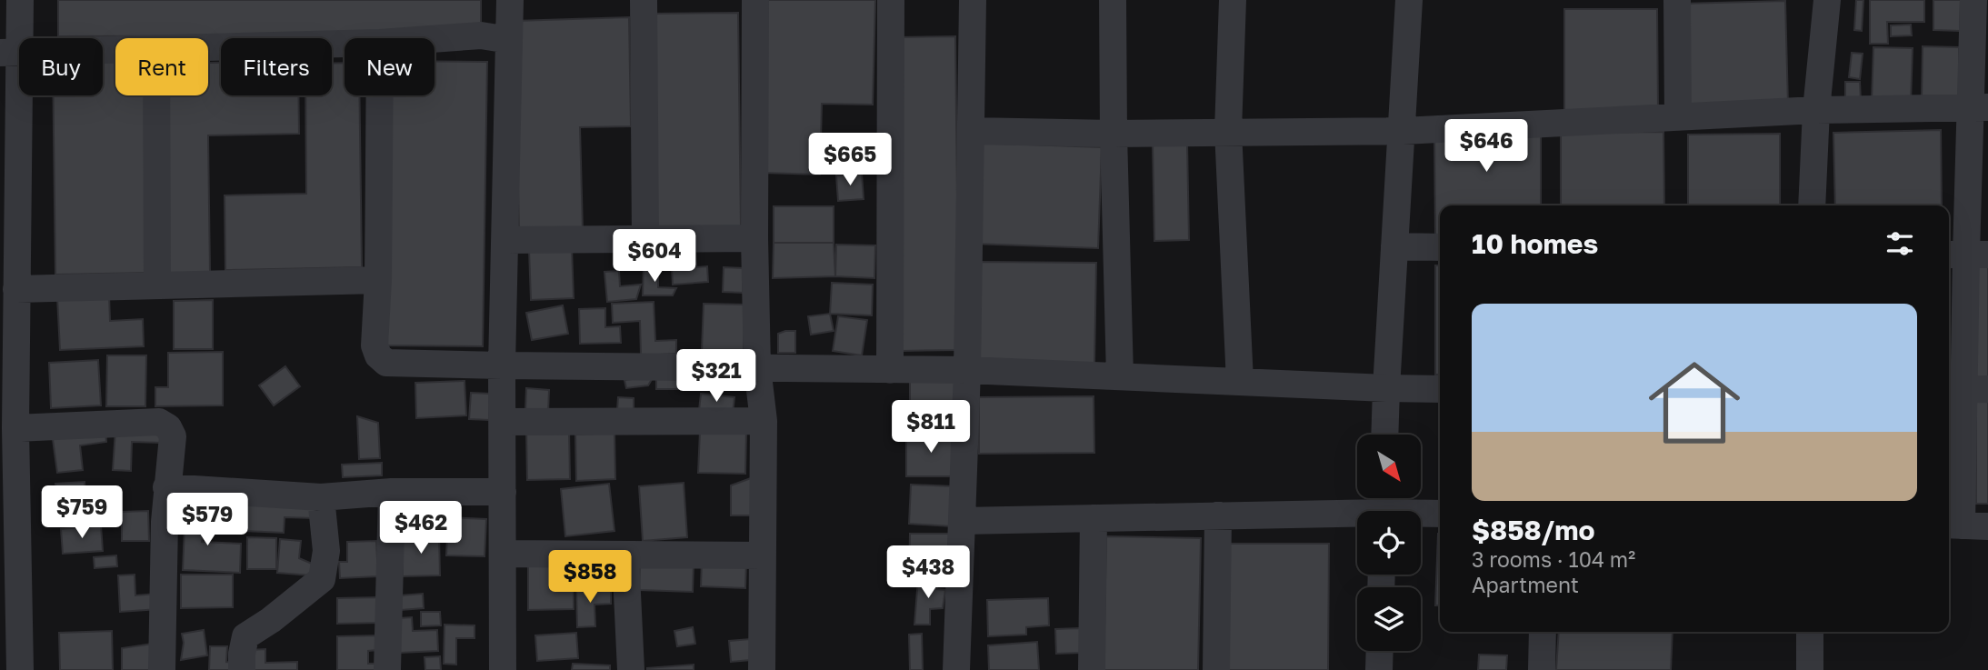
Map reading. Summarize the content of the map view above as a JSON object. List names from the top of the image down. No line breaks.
{"north":"bottom right","page":{"chip":["Buy","Rent","Filters","New"],"price":["$646","$665","$604","$321","$811","$759","$579","$462","$438","$858"],"heading":"10 homes","list":[{"name":"$858/mo","note":"3 rooms · 104 m² · Apartment"}]}}
